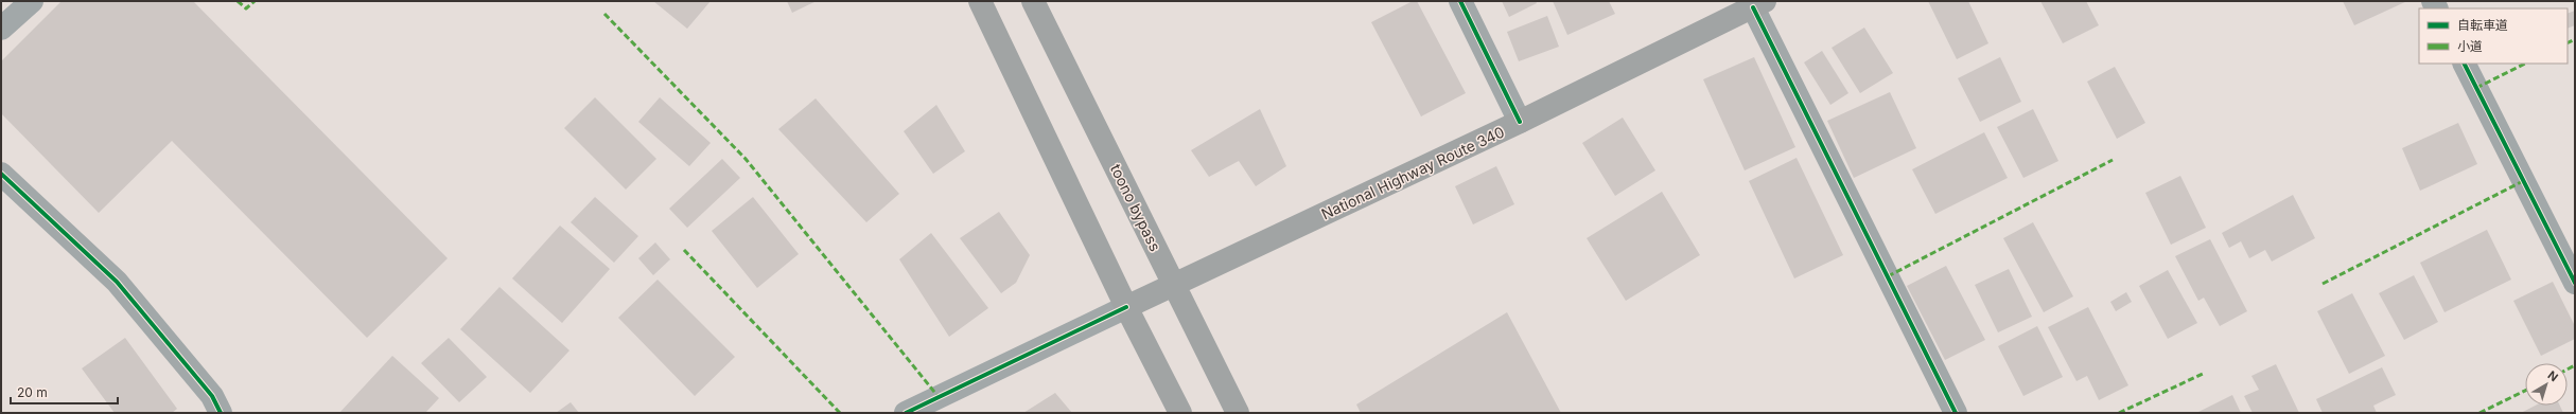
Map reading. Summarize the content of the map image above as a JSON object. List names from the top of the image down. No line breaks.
{"streets":{"highway":["National Highway Route 340","toono bypass"]},"crossings":[["National Highway Route 340","toono bypass"]],"legend":["自転車道","小道"],"scale_bar":"20 m","north":"top right"}
